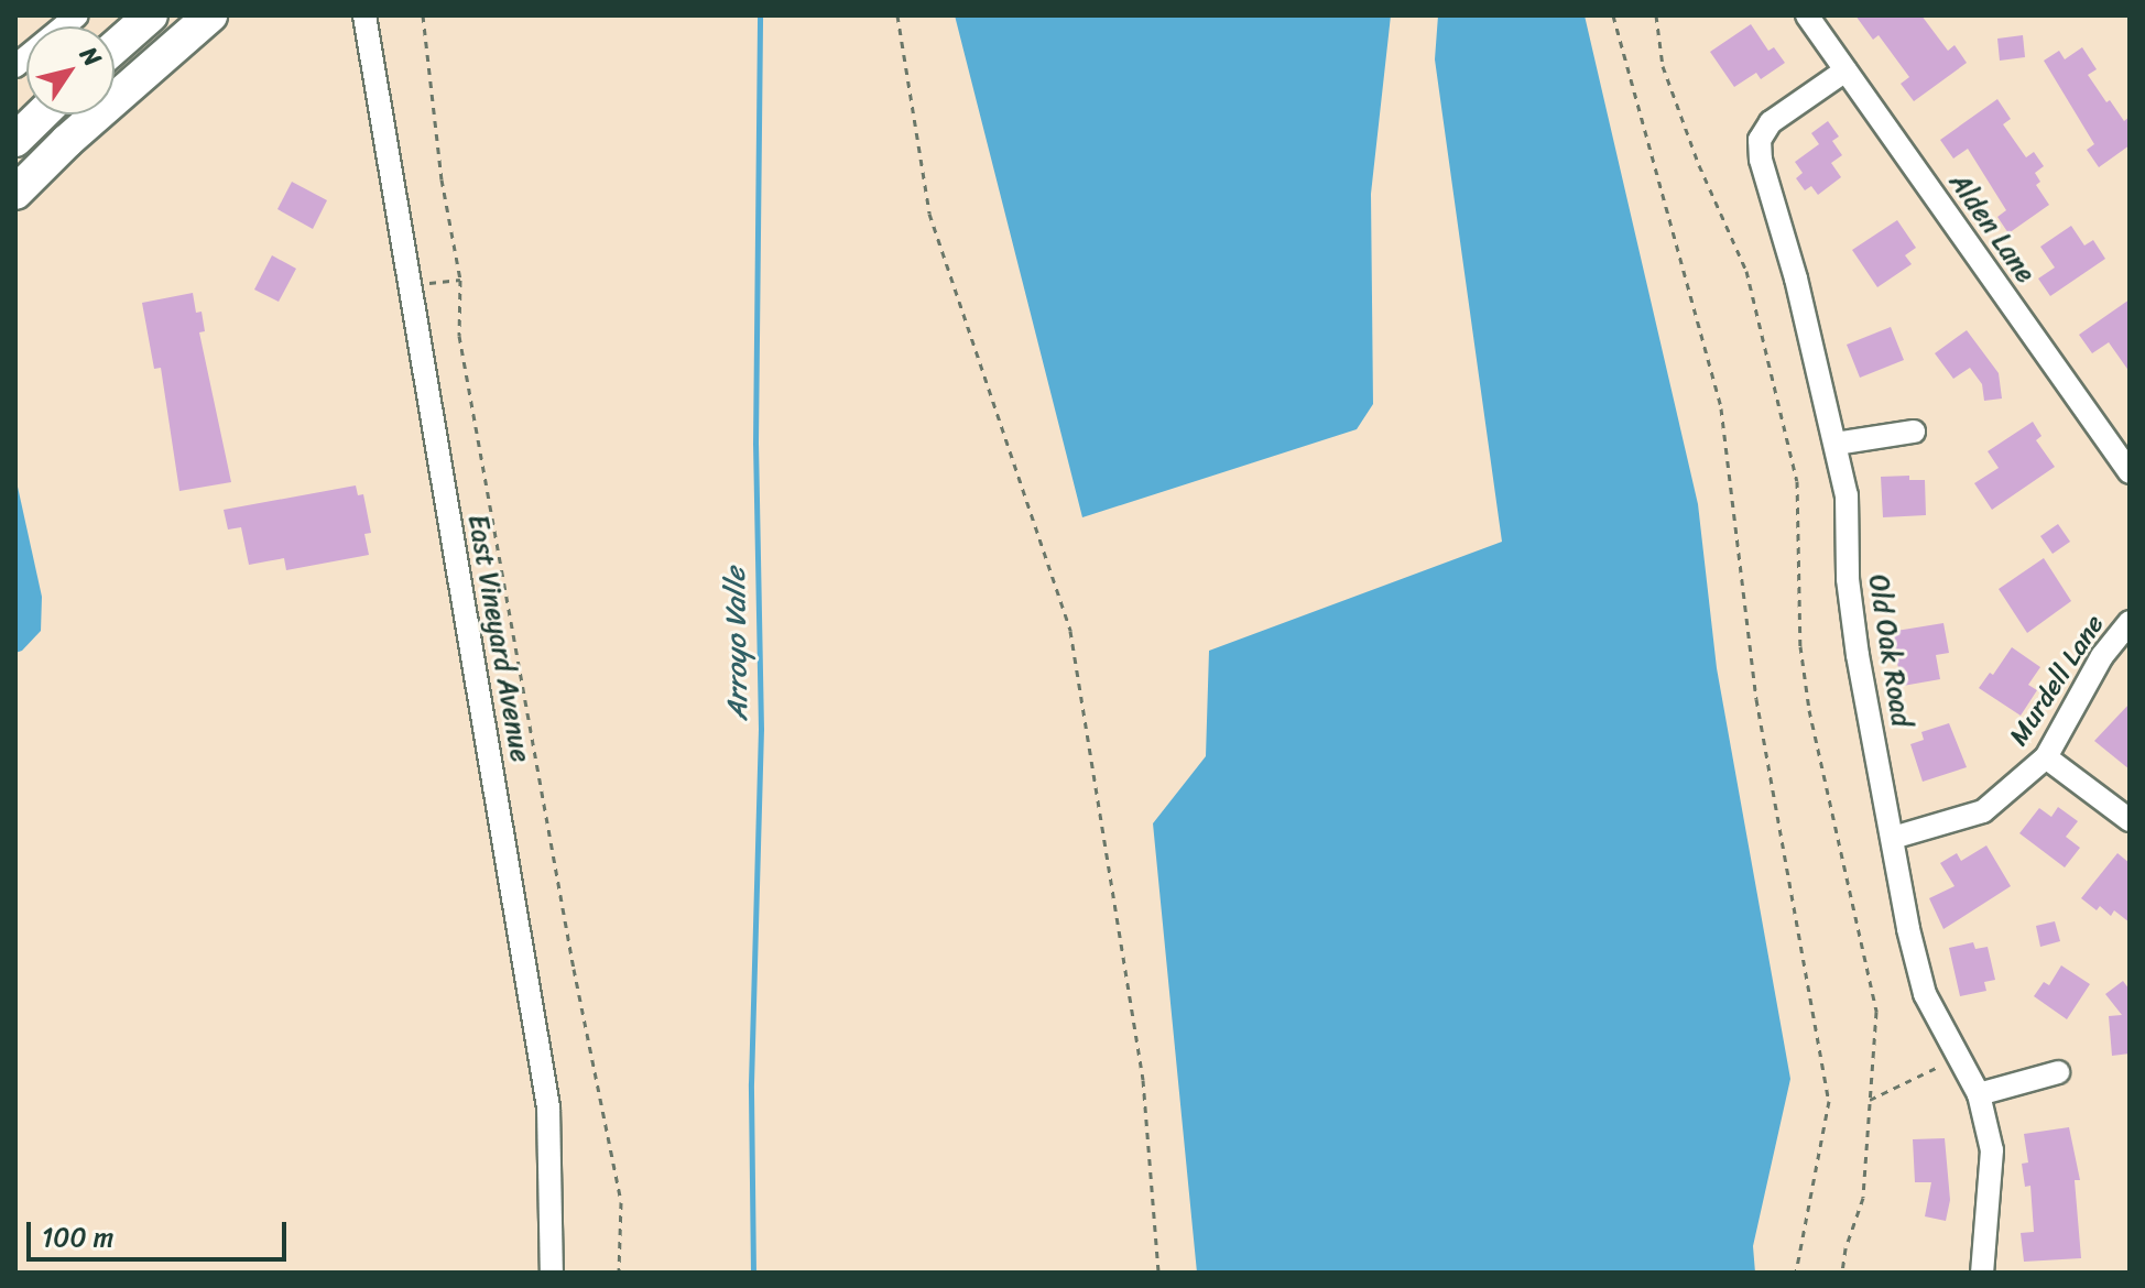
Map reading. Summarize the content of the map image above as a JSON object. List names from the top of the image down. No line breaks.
{"streets":{"street":["Alden Lane","East Vineyard Avenue","Old Oak Road","Murdell Lane"]},"crossings":[["Alden Lane","Old Oak Road"],["Old Oak Road","Murdell Lane"]],"water":["Arroyo Valle"],"scale_bar":"100 m","north":"top right"}
